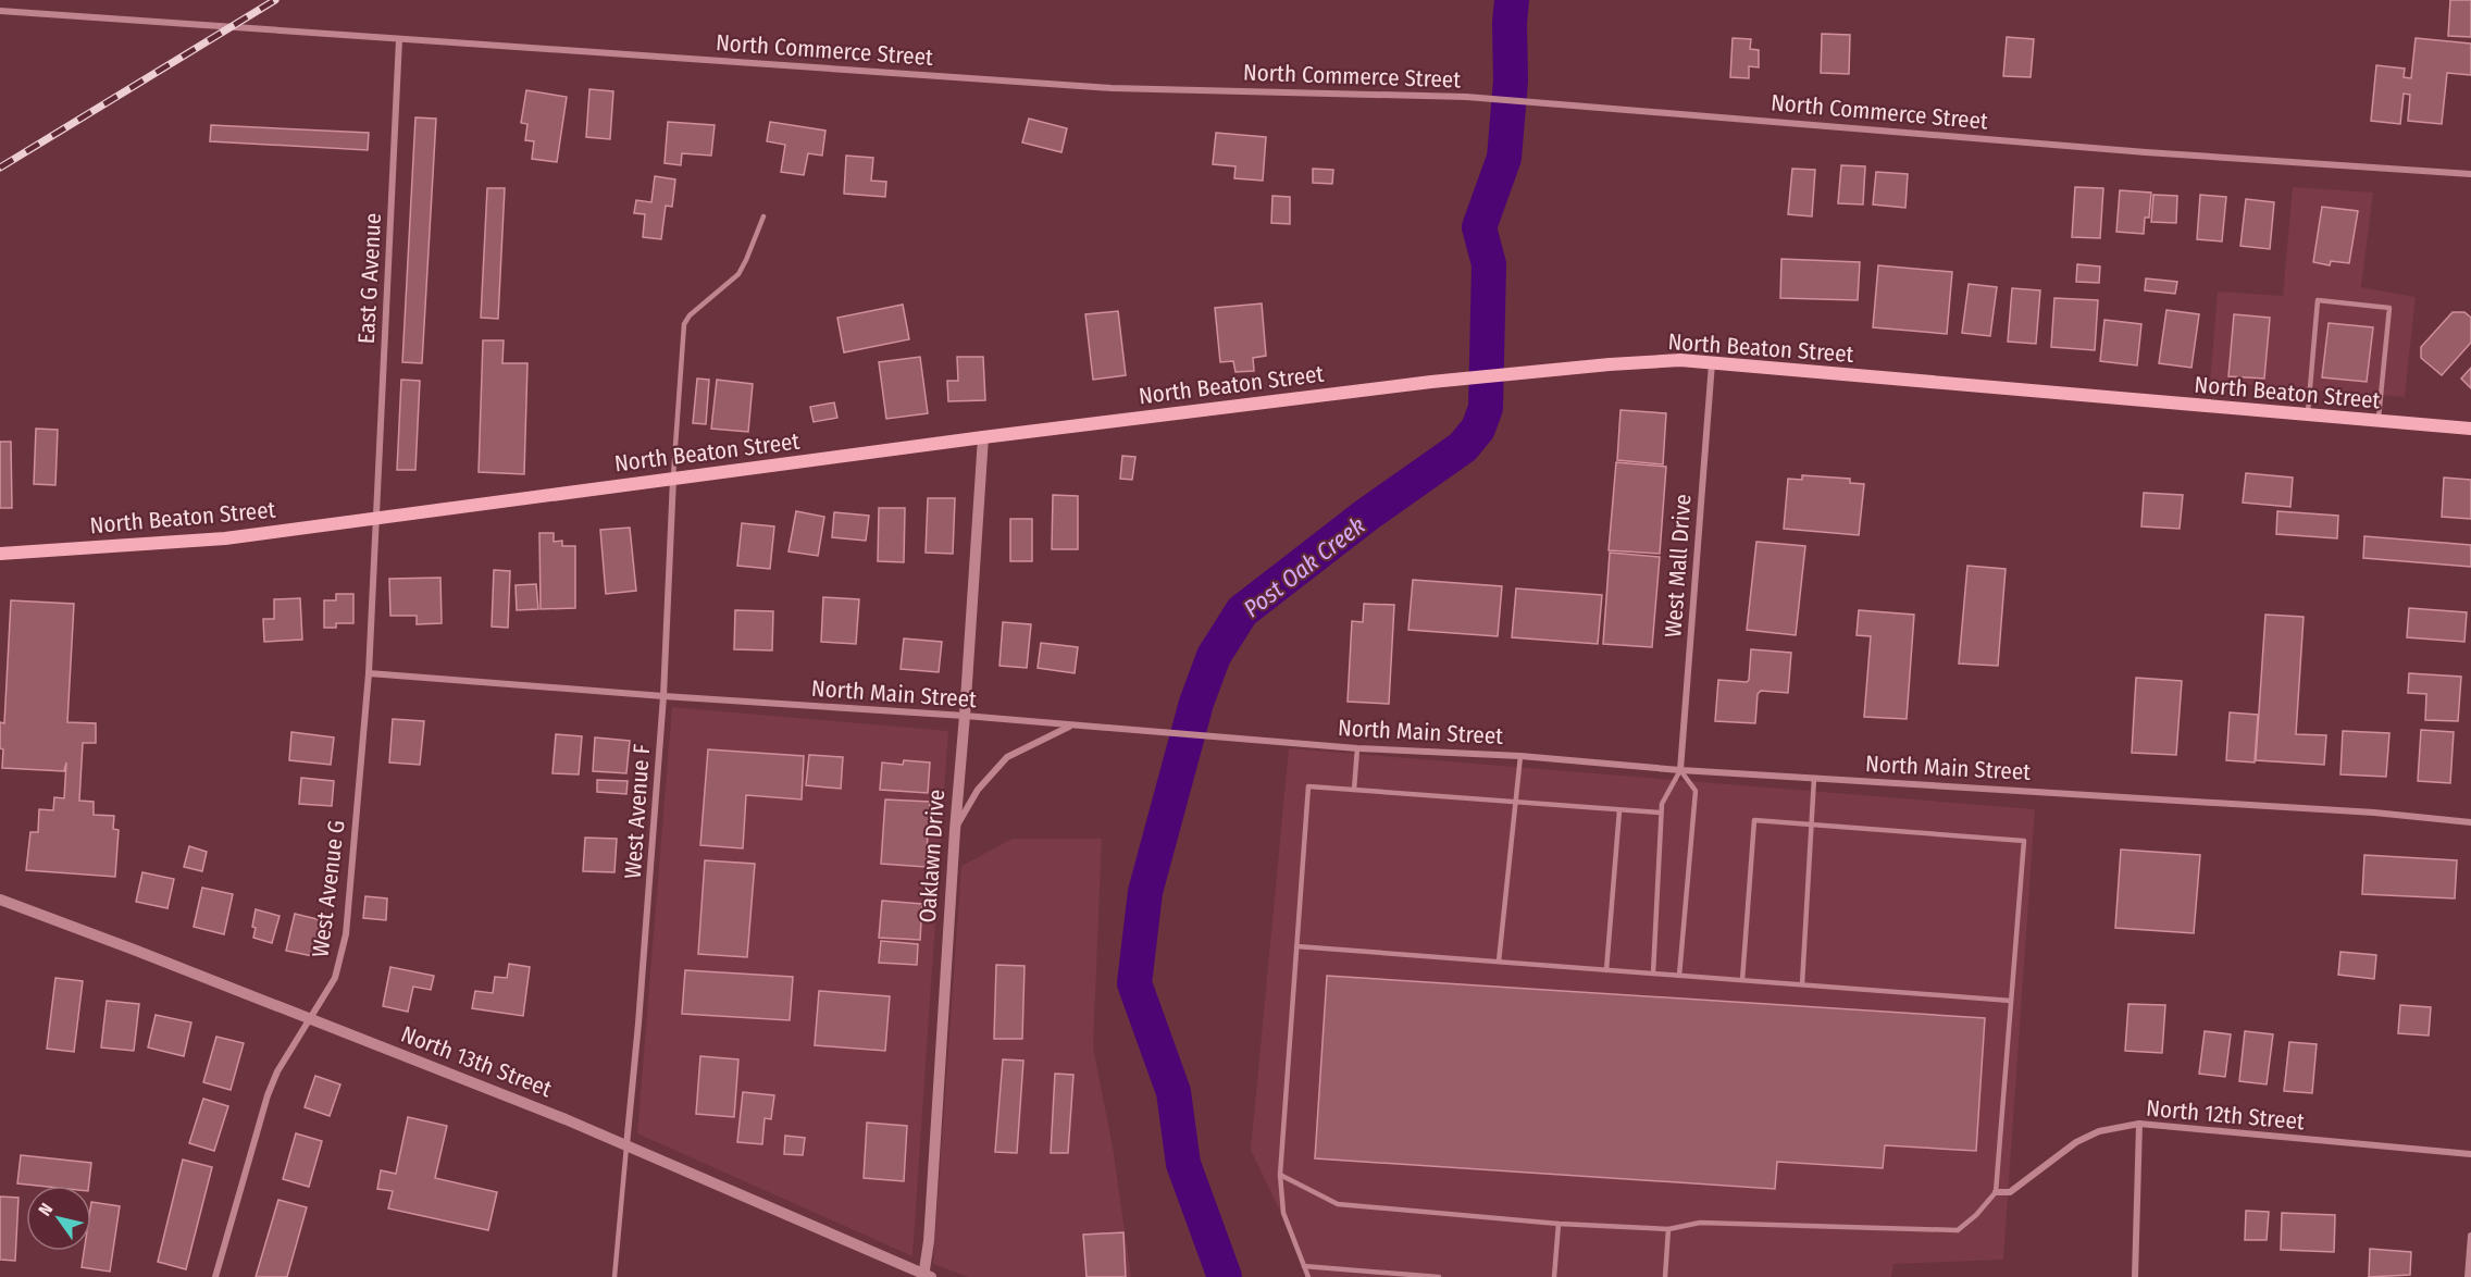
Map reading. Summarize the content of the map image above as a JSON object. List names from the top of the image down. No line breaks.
{"streets":{"main road":["North Beaton Street"],"street":["North Commerce Street","East G Avenue","West Mall Drive","North Main Street","West Avenue F","Oaklawn Drive","West Avenue G","North 13th Street","North 12th Street"]},"crossings":[["North Commerce Street","East G Avenue"],["East G Avenue","North Beaton Street"],["East G Avenue","West Avenue G"],["North Beaton Street","West Mall Drive"],["North Beaton Street","West Avenue F"],["North Beaton Street","Oaklawn Drive"],["North Beaton Street","West Avenue G"],["West Mall Drive","North Main Street"],["North Main Street","West Avenue F"],["North Main Street","Oaklawn Drive"],["North Main Street","West Avenue G"],["West Avenue F","North 13th Street"],["Oaklawn Drive","North 13th Street"],["West Avenue G","North 13th Street"]],"water":["Post Oak Creek"],"north":"top left"}
